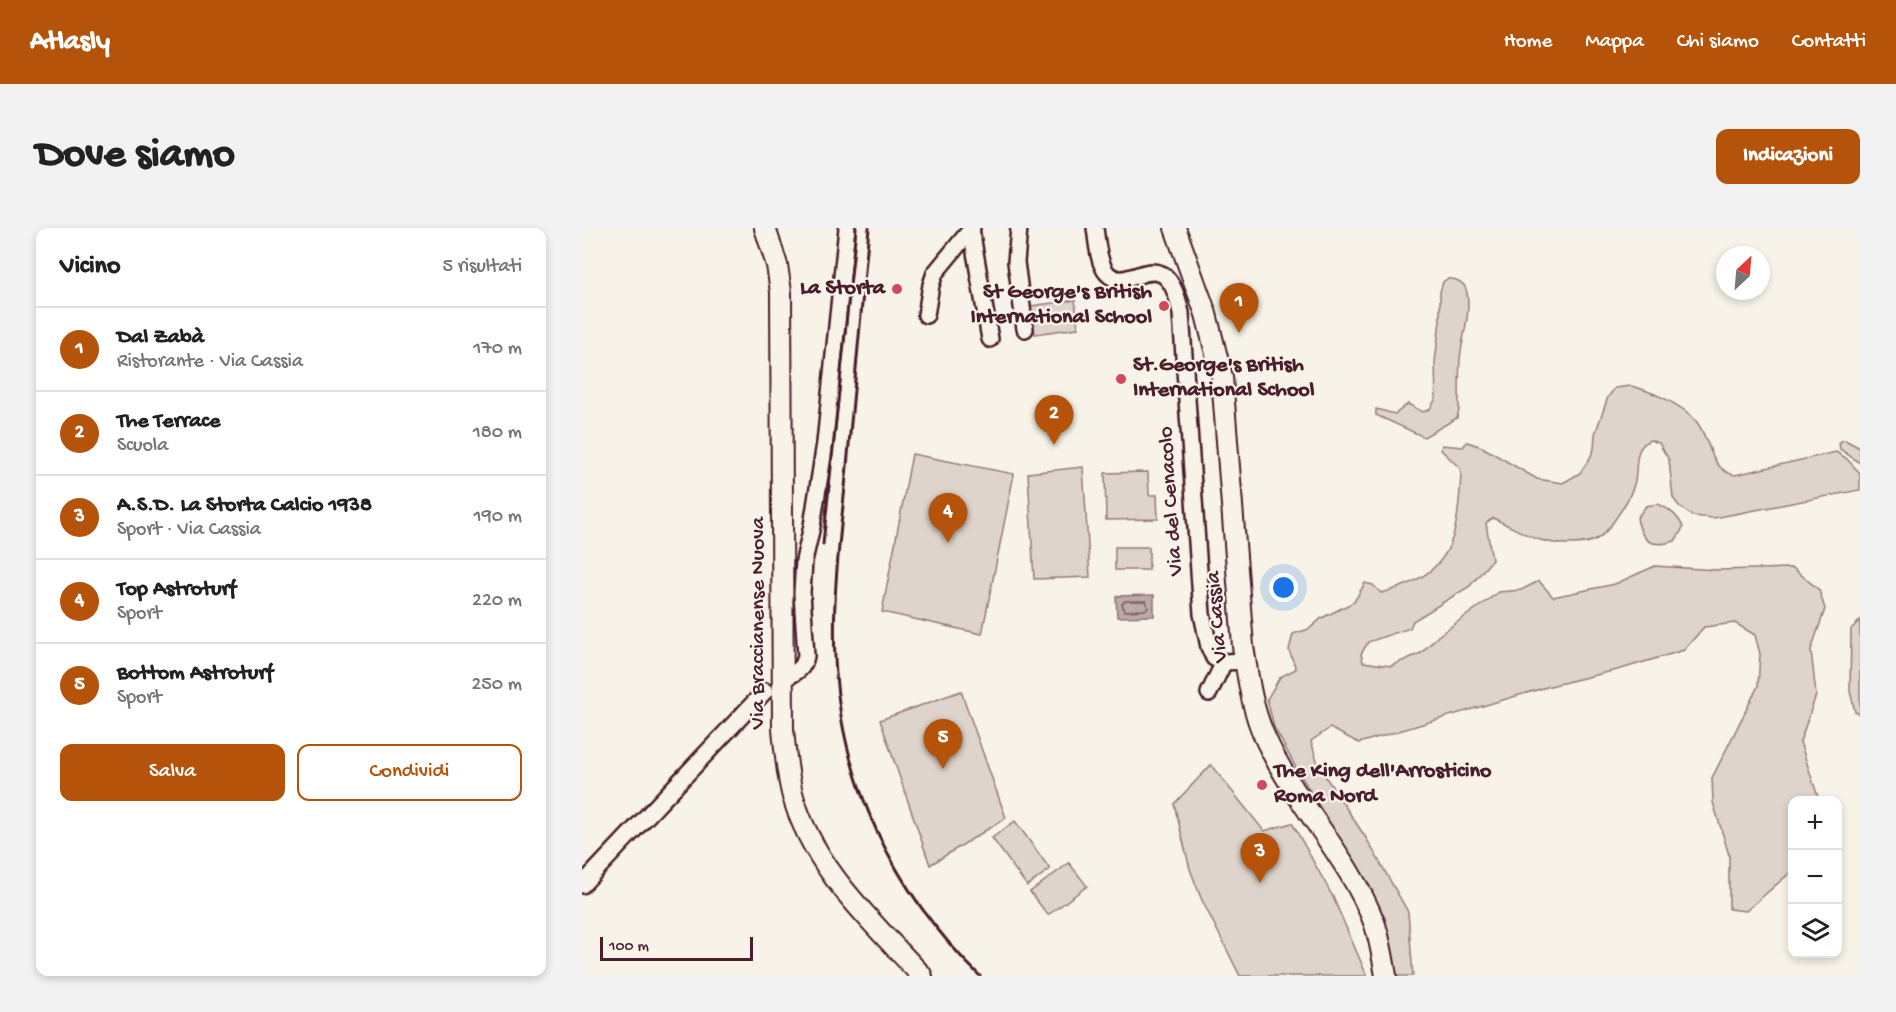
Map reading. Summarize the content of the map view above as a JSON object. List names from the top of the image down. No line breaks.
{"streets":{"main road":["Via Cassia","Via Braccianense Nuova"],"street":["Via del Cenacolo"]},"places":["La Storta","St George's British International School","St.George's British International School","The King dell'Arrosticino Roma Nord"],"scale_bar":"100 m","north":"top right","page":{"header":"Atlasly","nav":["Home","Mappa","Chi siamo","Contatti"],"buttons":["Indicazioni",["Salva","Condividi"]],"title":"Dove siamo","heading":["Vicino","5 risultati"],"pins":["1","2","4","5","3"],"list":[{"mark":"1","name":"Dal Zabà","note":"Ristorante · Via Cassia","value":"170 m"},{"mark":"2","name":"The Terrace","note":"Scuola","value":"180 m"},{"mark":"3","name":"A.S.D. La Storta Calcio 1938","note":"Sport · Via Cassia","value":"190 m"},{"mark":"4","name":"Top Astroturf","note":"Sport","value":"220 m"},{"mark":"5","name":"Bottom Astroturf","note":"Sport","value":"250 m"}],"map_buttons":["+","−"],"scale":"100 m"}}
